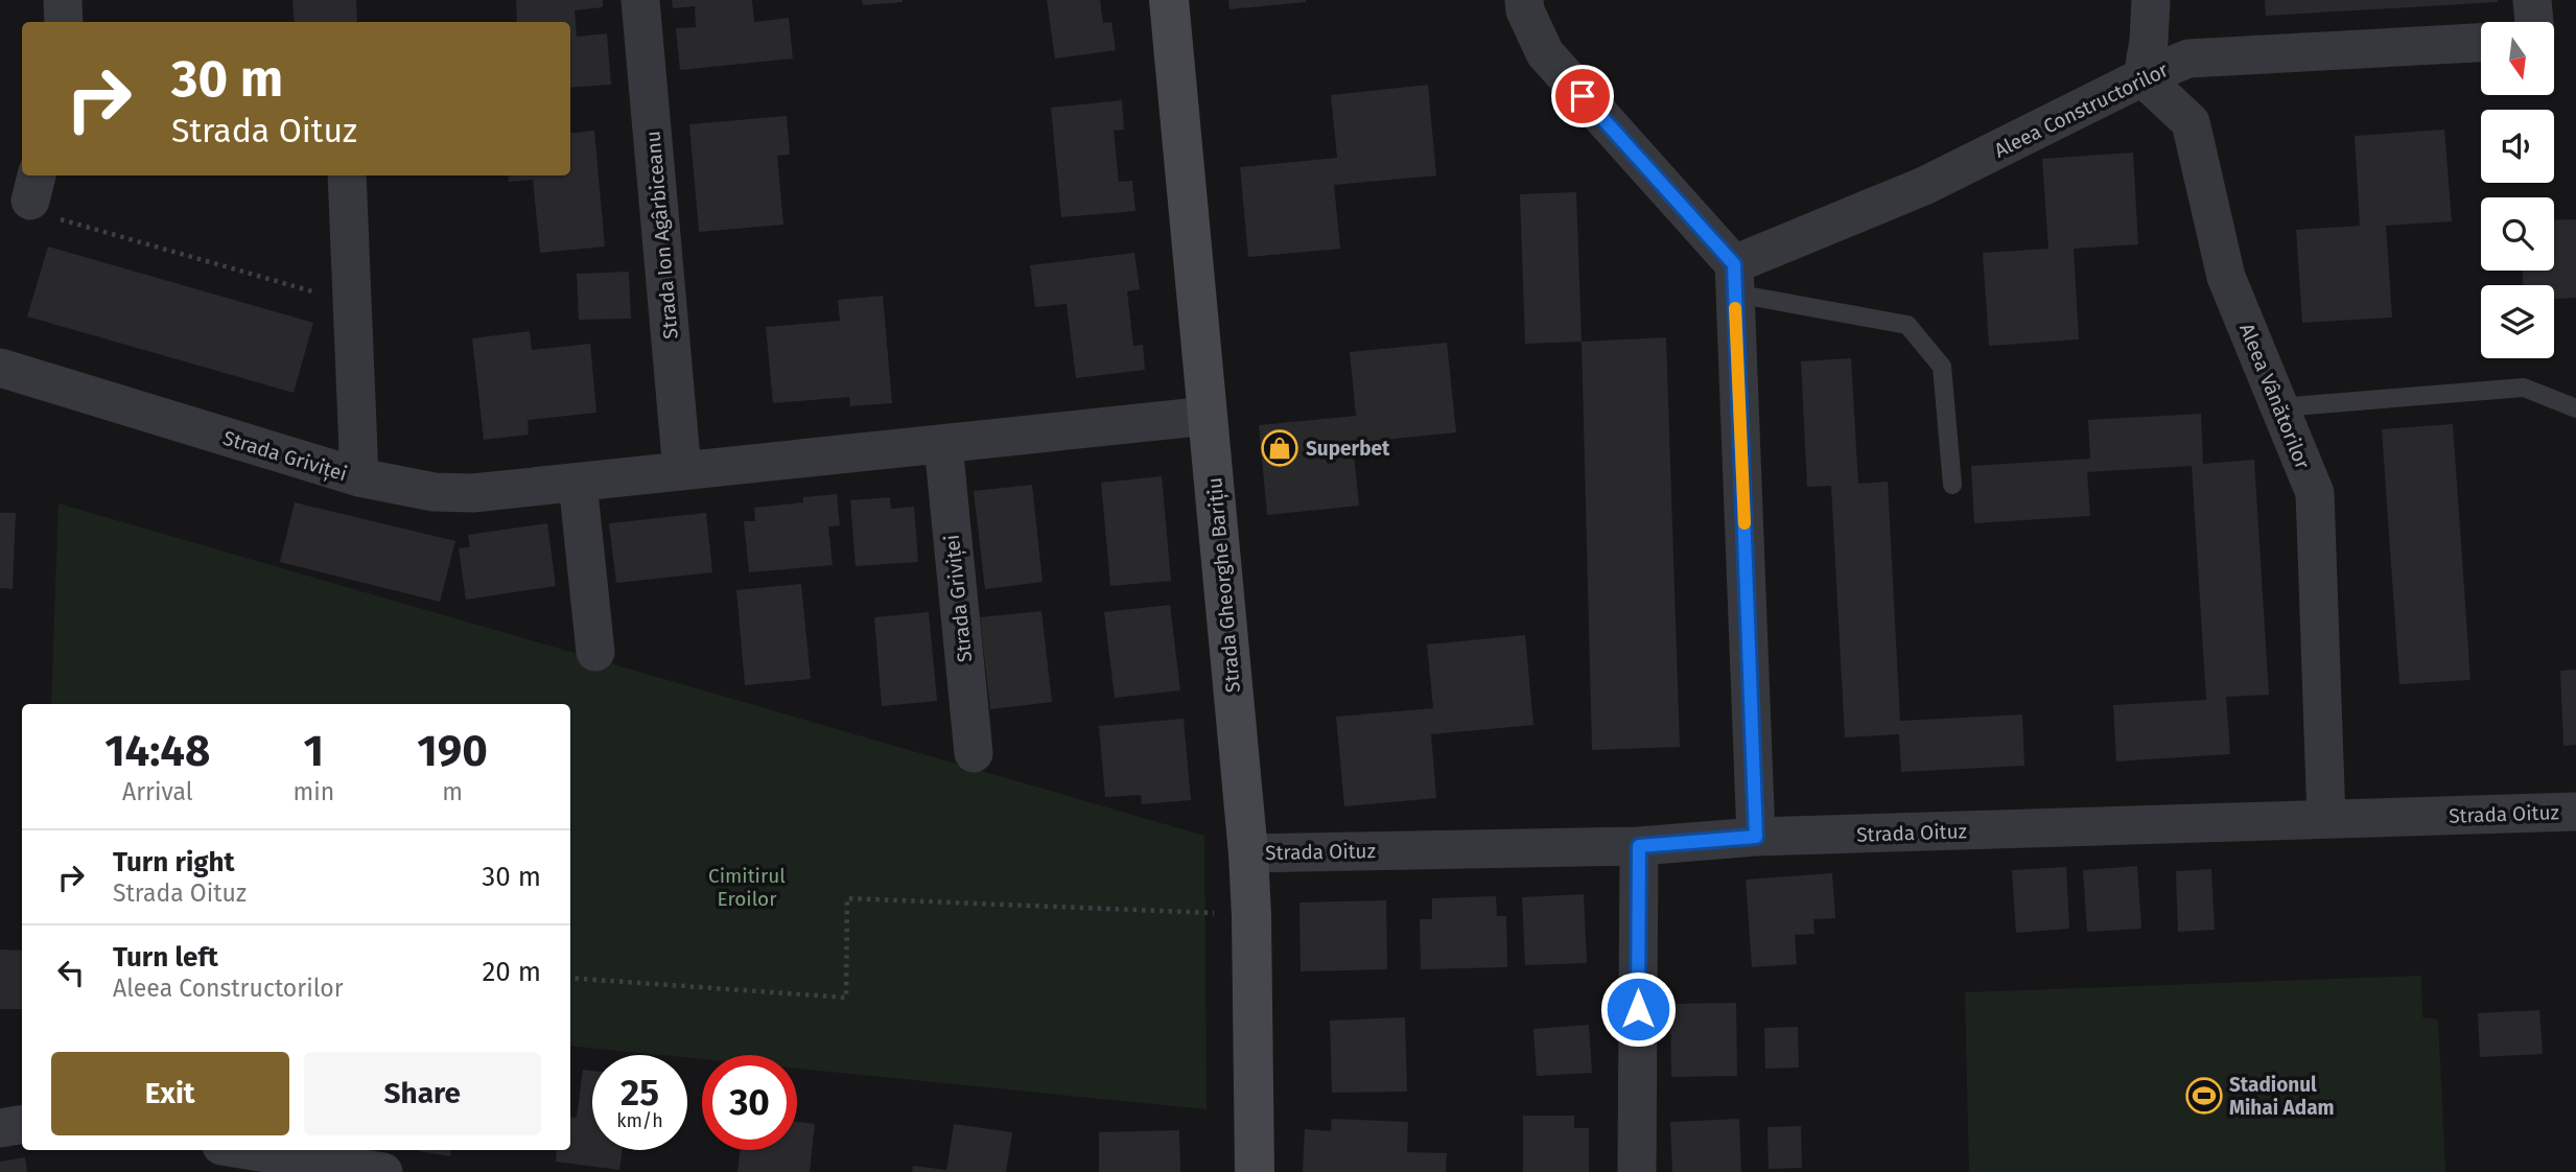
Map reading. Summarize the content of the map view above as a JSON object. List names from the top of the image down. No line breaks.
{"streets":{"street":["Aleea Constructorilor","Strada Ion Agârbiceanu","Aleea Vânătorilor","Strada Griviței","Strada Gheorghe Barițiu","Strada Oituz"]},"crossings":[["Aleea Constructorilor","Aleea Vânătorilor"],["Strada Ion Agârbiceanu","Strada Griviței"],["Aleea Vânătorilor","Strada Oituz"],["Strada Griviței","Strada Gheorghe Barițiu"],["Strada Gheorghe Barițiu","Strada Oituz"]],"parks":["Cimitirul Eroilor"],"places":{"shop":["Superbet"],"sports":["Stadionul Mihai Adam"]},"north":"bottom","page":{"turn":["30 m","Strada Oituz"],"eta":["14:48","Arrival","1","min","190","m"],"list":[{"name":"Turn right","note":"Strada Oituz","value":"30 m"},{"name":"Turn left","note":"Aleea Constructorilor","value":"20 m"}],"buttons":["Exit","Share"],"speed":"25 km/h","limit":"30"}}
